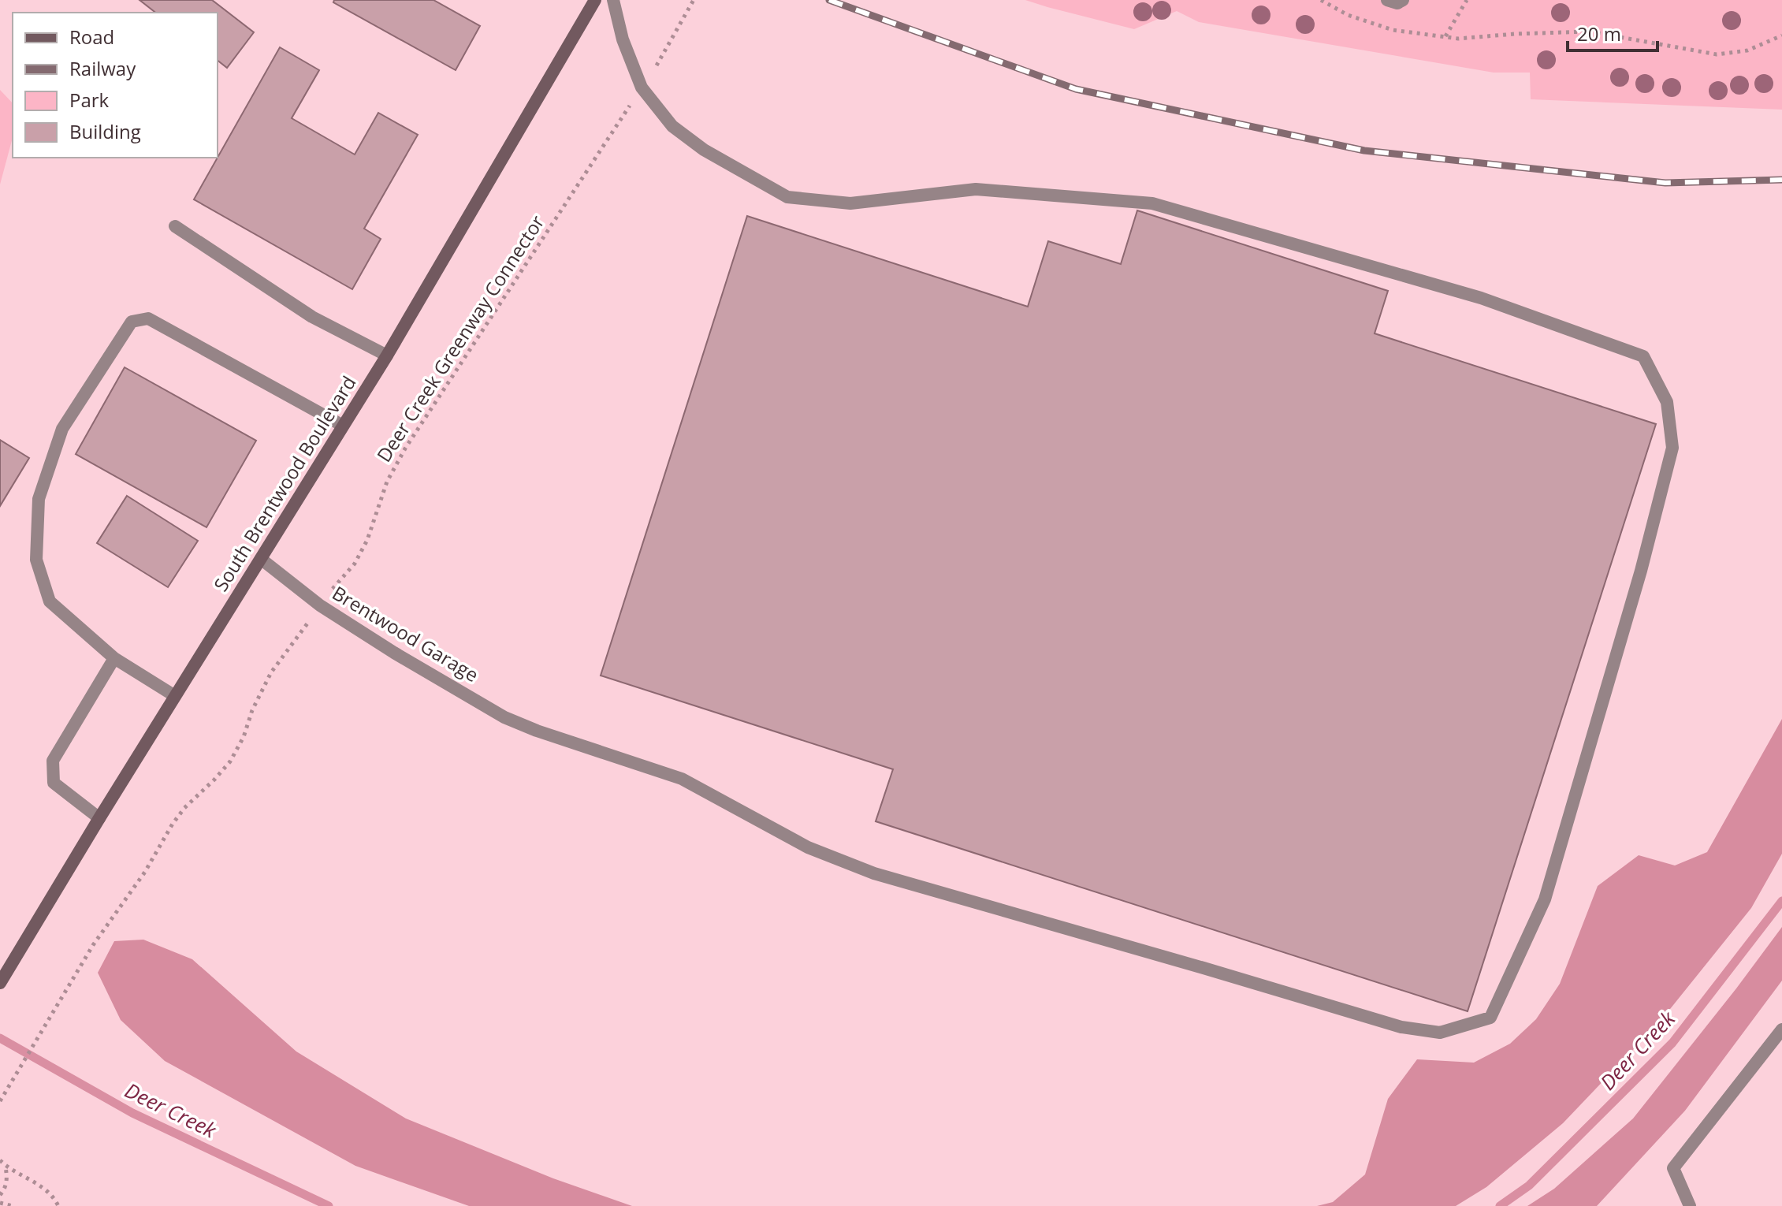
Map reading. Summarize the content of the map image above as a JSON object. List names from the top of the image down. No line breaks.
{"streets":{"main road":["South Brentwood Boulevard"],"street":["Brentwood Garage"],"path":["Deer Creek Greenway Connector"]},"crossings":[["Deer Creek Greenway Connector","Brentwood Garage"],["South Brentwood Boulevard","Brentwood Garage"]],"water":["Deer Creek"],"legend":["Road","Railway","Park","Building"],"scale_bar":"20 m"}
